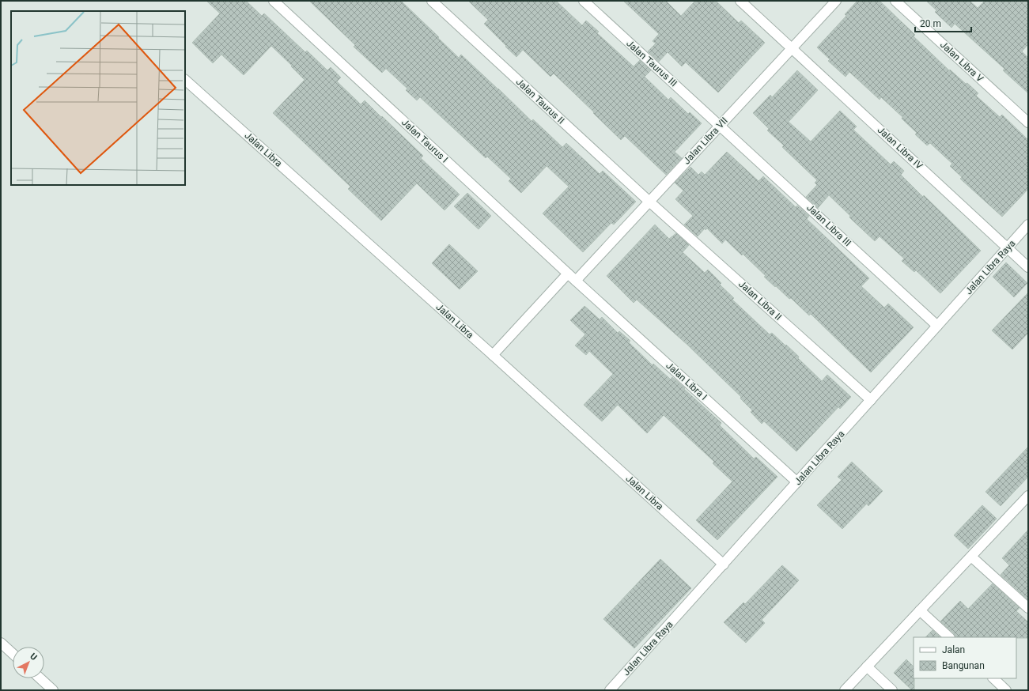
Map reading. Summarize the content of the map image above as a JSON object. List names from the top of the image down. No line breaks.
{"streets":{"street":["Jalan Libra V","Jalan Taurus III","Jalan Taurus II","Jalan Taurus I","Jalan Libra VII","Jalan Libra IV","Jalan Libra","Jalan Libra III","Jalan Libra Raya","Jalan Libra II","Jalan Libra I"]},"crossings":[["Jalan Taurus III","Jalan Libra VII"],["Jalan Taurus III","Jalan Libra III"],["Jalan Taurus II","Jalan Libra VII"],["Jalan Taurus II","Jalan Libra II"],["Jalan Taurus I","Jalan Libra VII"],["Jalan Taurus I","Jalan Libra I"],["Jalan Libra VII","Jalan Libra IV"],["Jalan Libra VII","Jalan Libra III"],["Jalan Libra VII","Jalan Libra II"],["Jalan Libra VII","Jalan Libra I"],["Jalan Libra IV","Jalan Libra Raya"],["Jalan Libra","Jalan Libra Raya"],["Jalan Libra III","Jalan Libra Raya"],["Jalan Libra Raya","Jalan Libra II"],["Jalan Libra Raya","Jalan Libra I"]],"legend":["Jalan","Bangunan"],"scale_bar":"20 m","north":"top right"}
